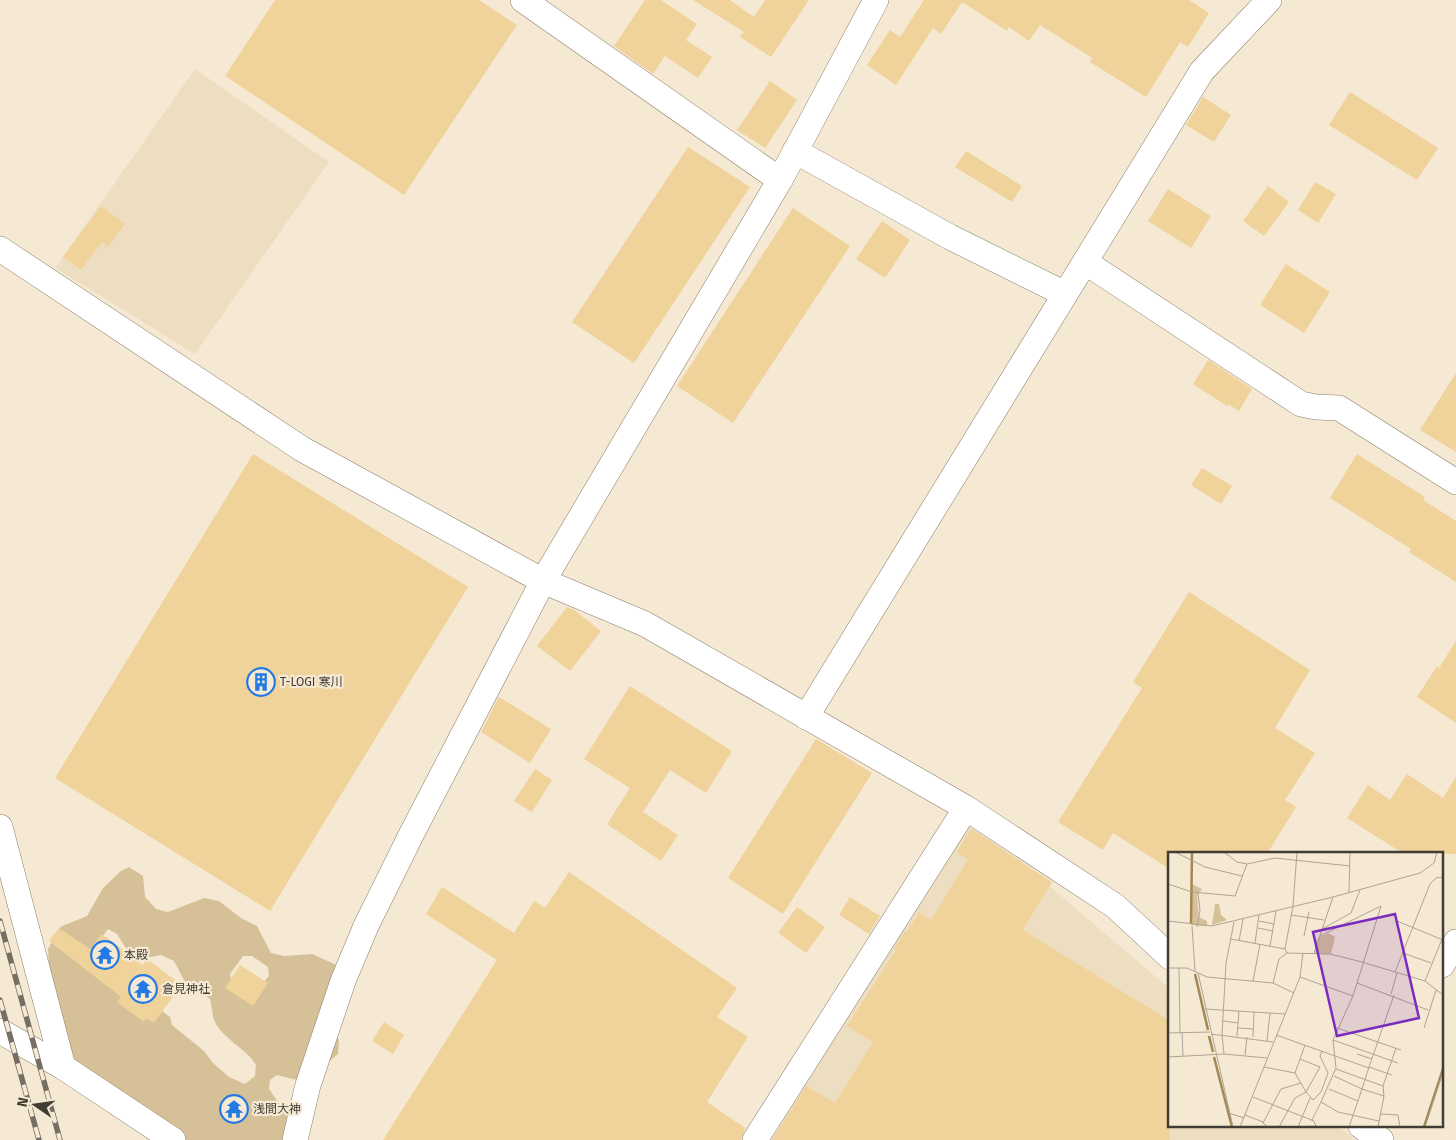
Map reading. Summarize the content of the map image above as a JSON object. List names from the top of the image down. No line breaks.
{"places":{"building":["T-LOGI 寒川"],"temple":["本殿","倉見神社","浅間大神"]},"north":"left"}
